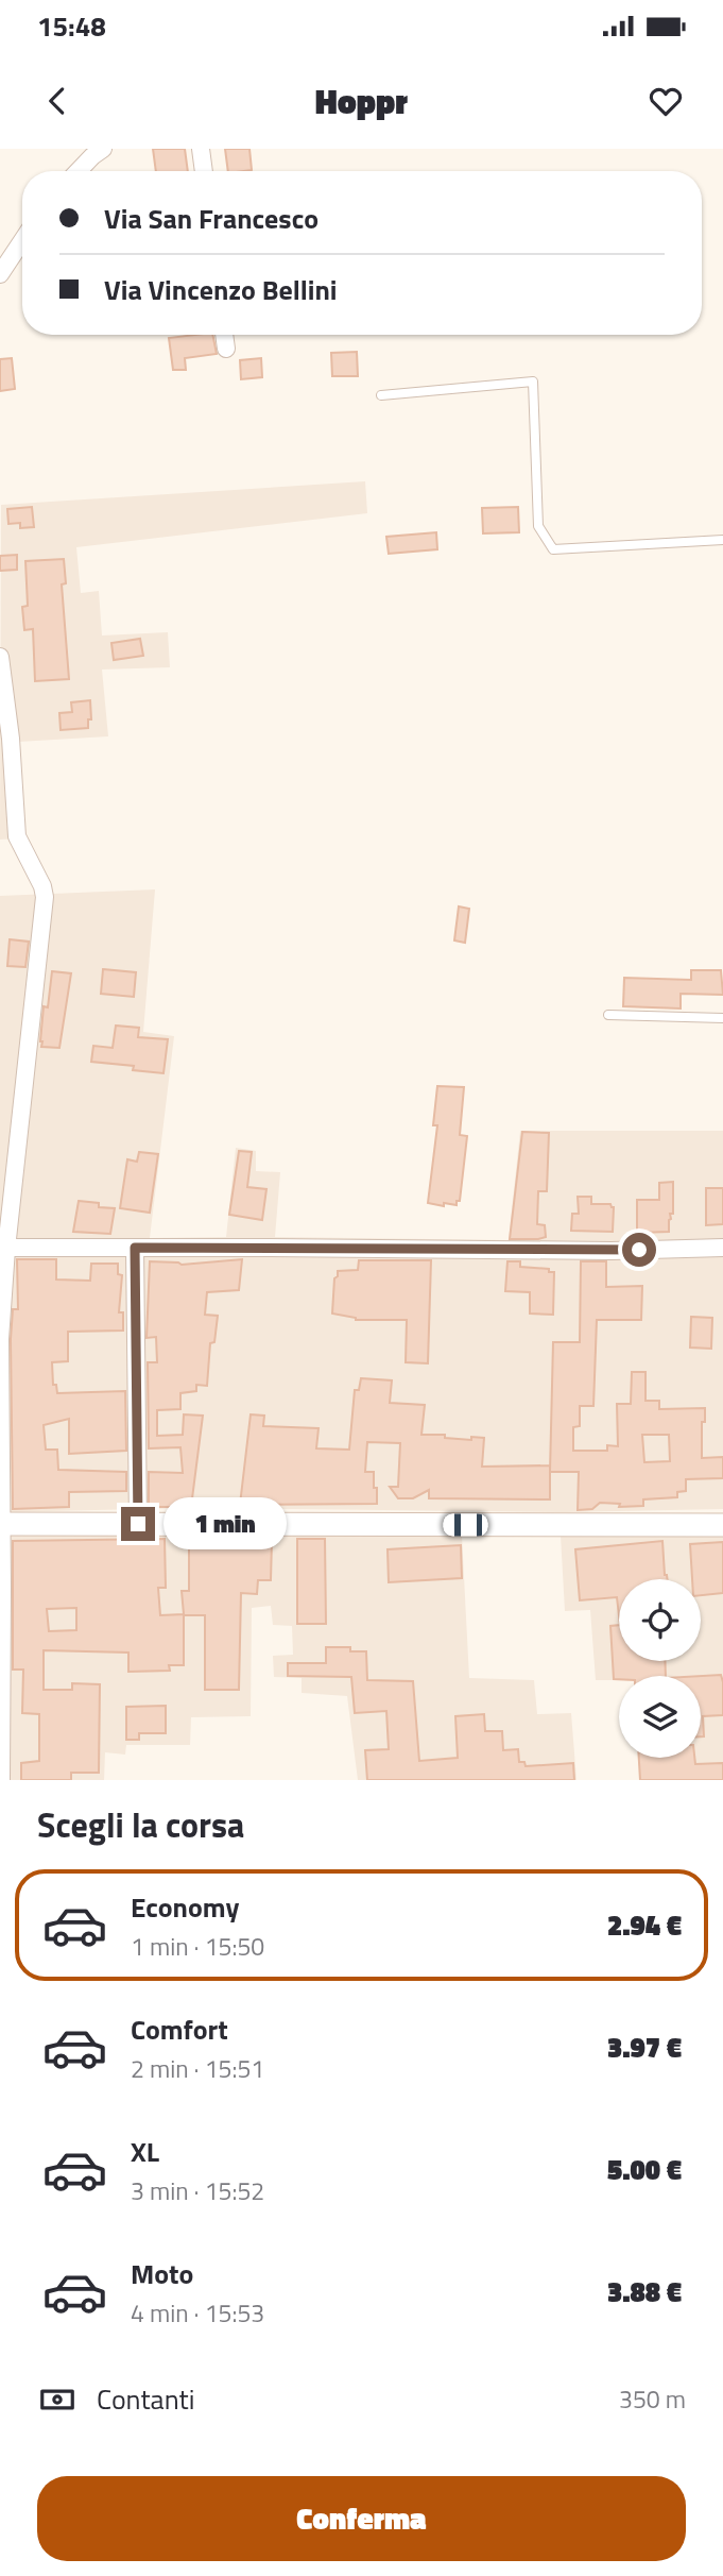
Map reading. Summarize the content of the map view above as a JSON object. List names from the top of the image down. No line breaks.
{"page":{"status":"15:48","header":"Hoppr","banner":["Via San Francesco","Via Vincenzo Bellini"],"bubble":"1 min","heading":"Scegli la corsa","list":[{"name":"Economy","note":"1 min · 15:50","value":"2.94 €"},{"name":"Comfort","note":"2 min · 15:51","value":"3.97 €"},{"name":"XL","note":"3 min · 15:52","value":"5.00 €"},{"name":"Moto","note":"4 min · 15:53","value":"3.88 €"}],"pay":["Contanti","350 m"],"buttons":"Conferma"}}
